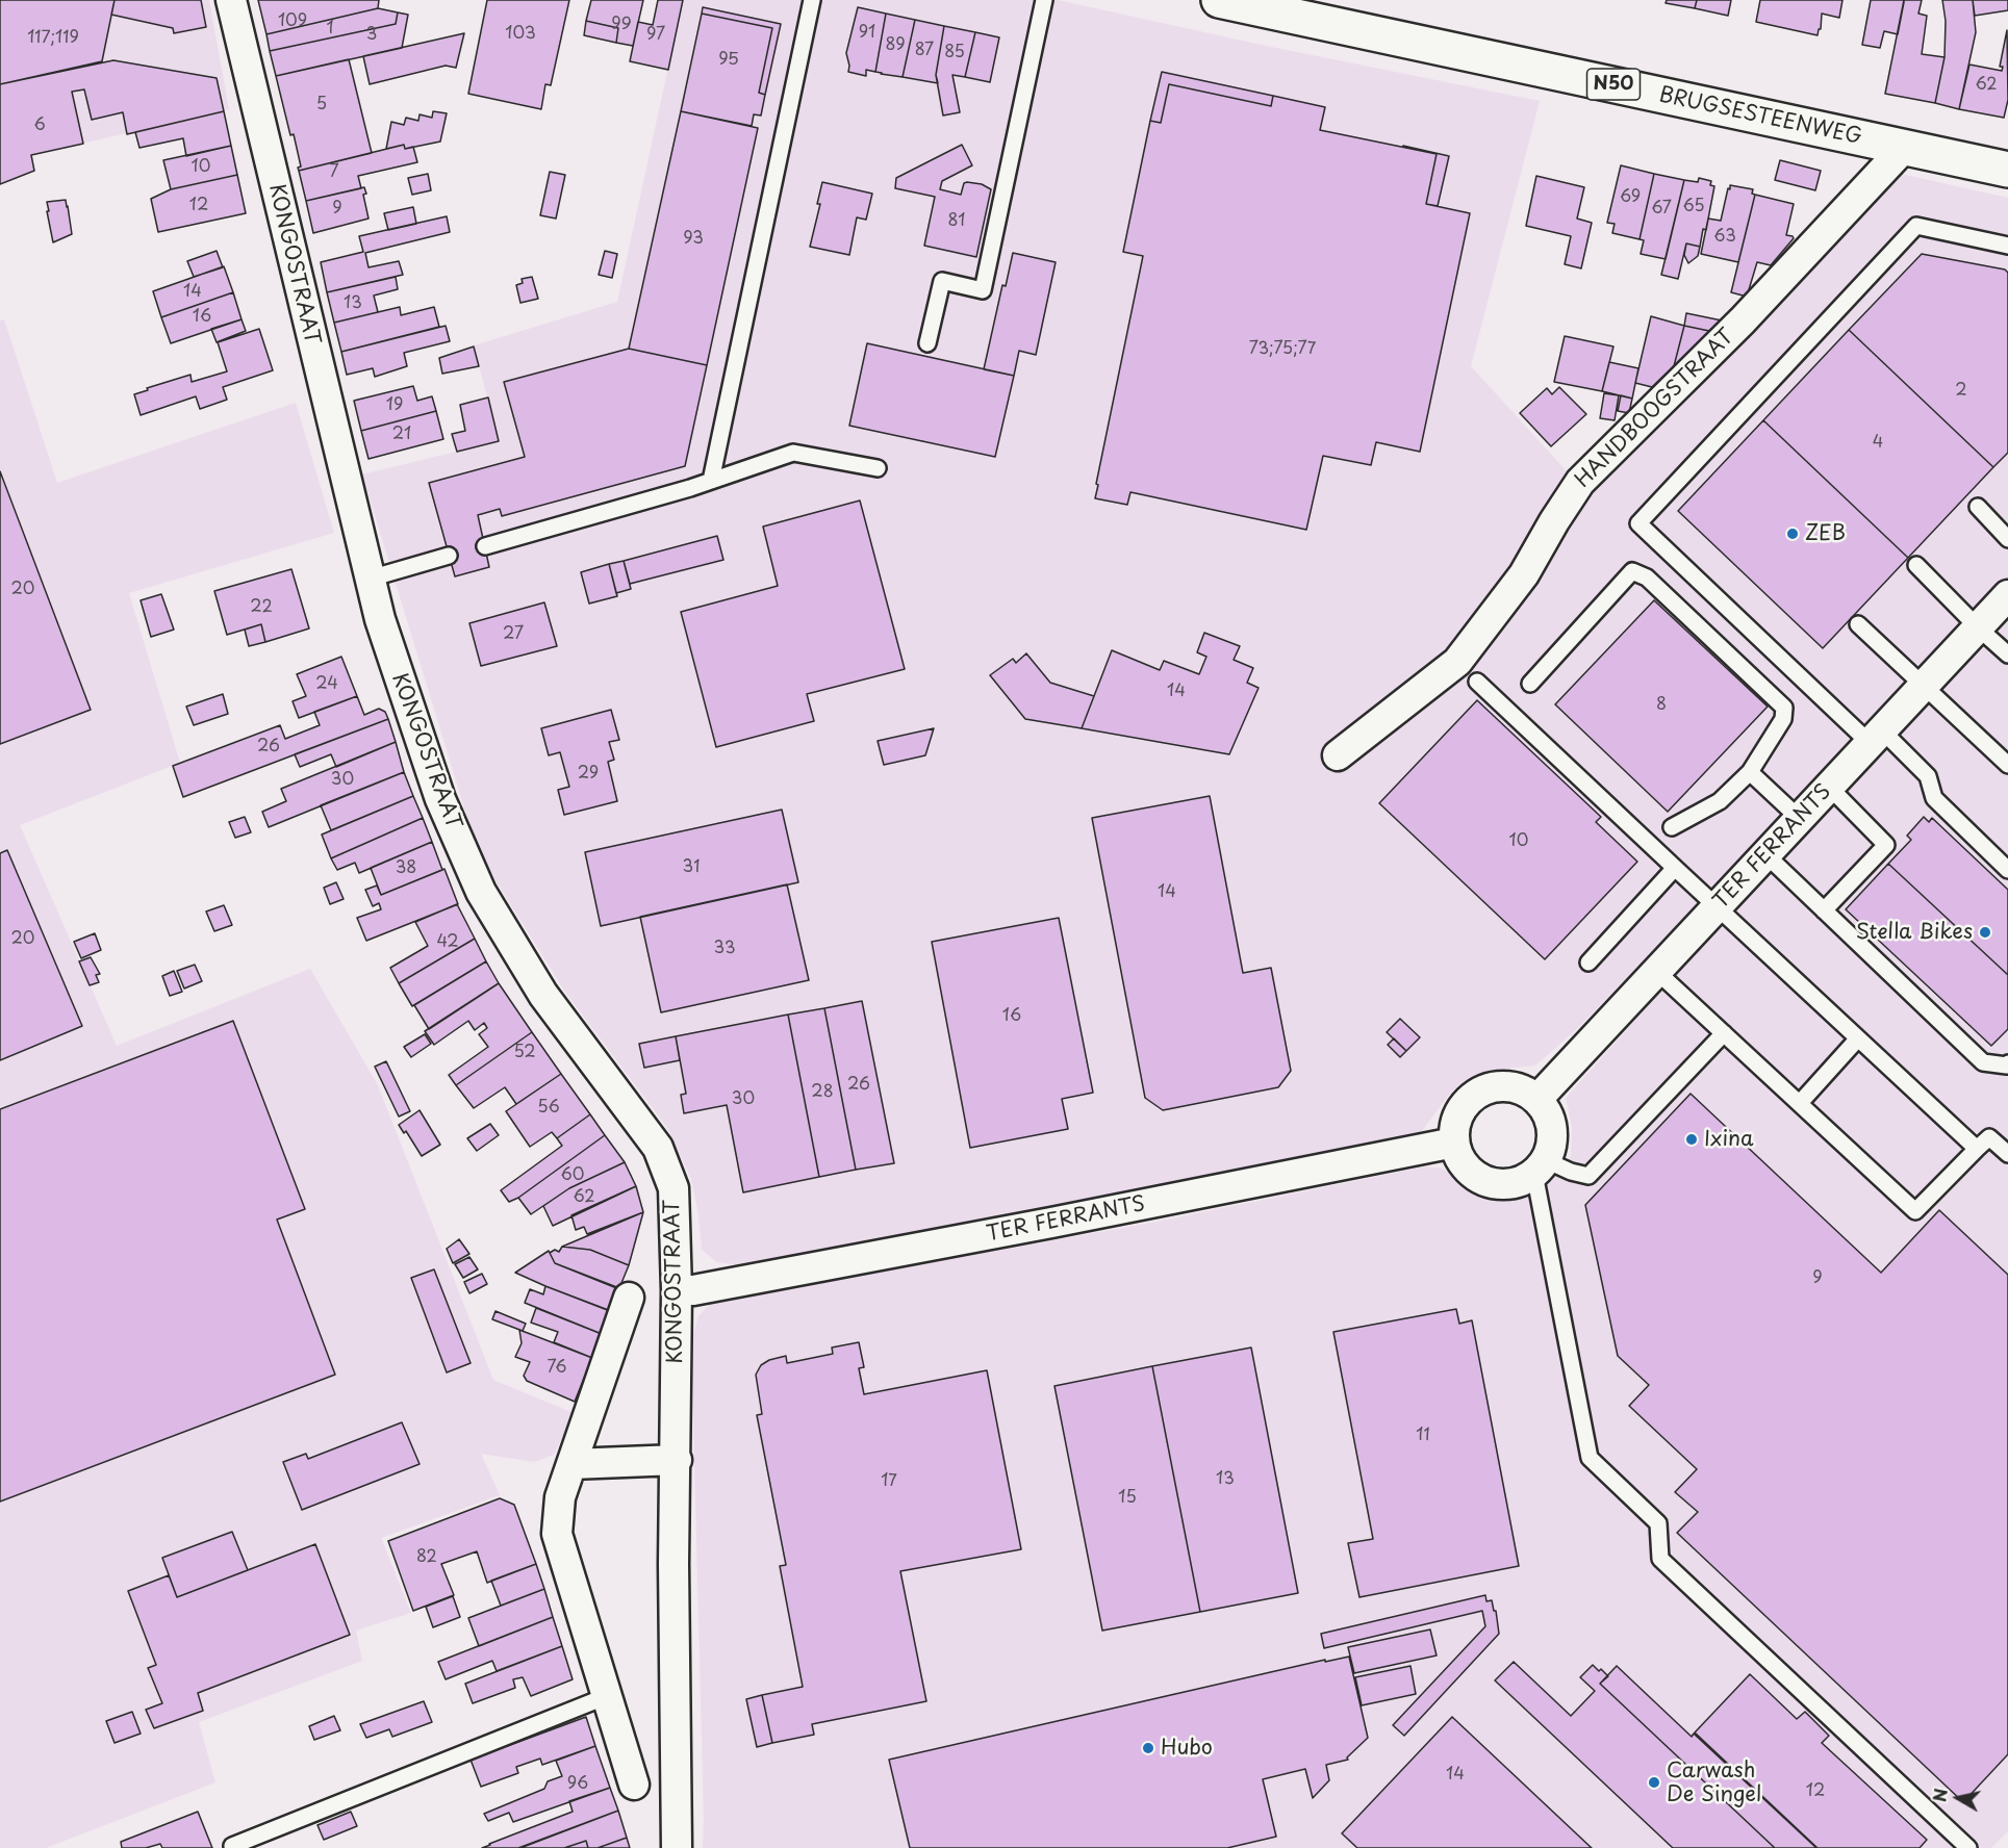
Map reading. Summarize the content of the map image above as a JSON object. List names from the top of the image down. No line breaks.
{"streets":{"main road":["N50","BRUGSESTEENWEG"],"street":["KONGOSTRAAT","HANDBOOGSTRAAT","TER FERRANTS"]},"crossings":[["BRUGSESTEENWEG","HANDBOOGSTRAAT"],["KONGOSTRAAT","TER FERRANTS"]],"places":["ZEB","Stella Bikes","Ixina","Hubo","Carwash De Singel"],"house_numbers":["109","99","1","91","103","3","97","117;119","89","87","85","95","62","5","6","10","7","69","12","65","9","67","81","63","93","14","13","16","73;75;77","2","19","21","4","20","22","27","24","14","8","26","29","30","10","31","38","14","20","42","33","16","52","26","28","30","56","60","62","9","76","11","13","17","15","82","14","96","12"],"north":"left"}
